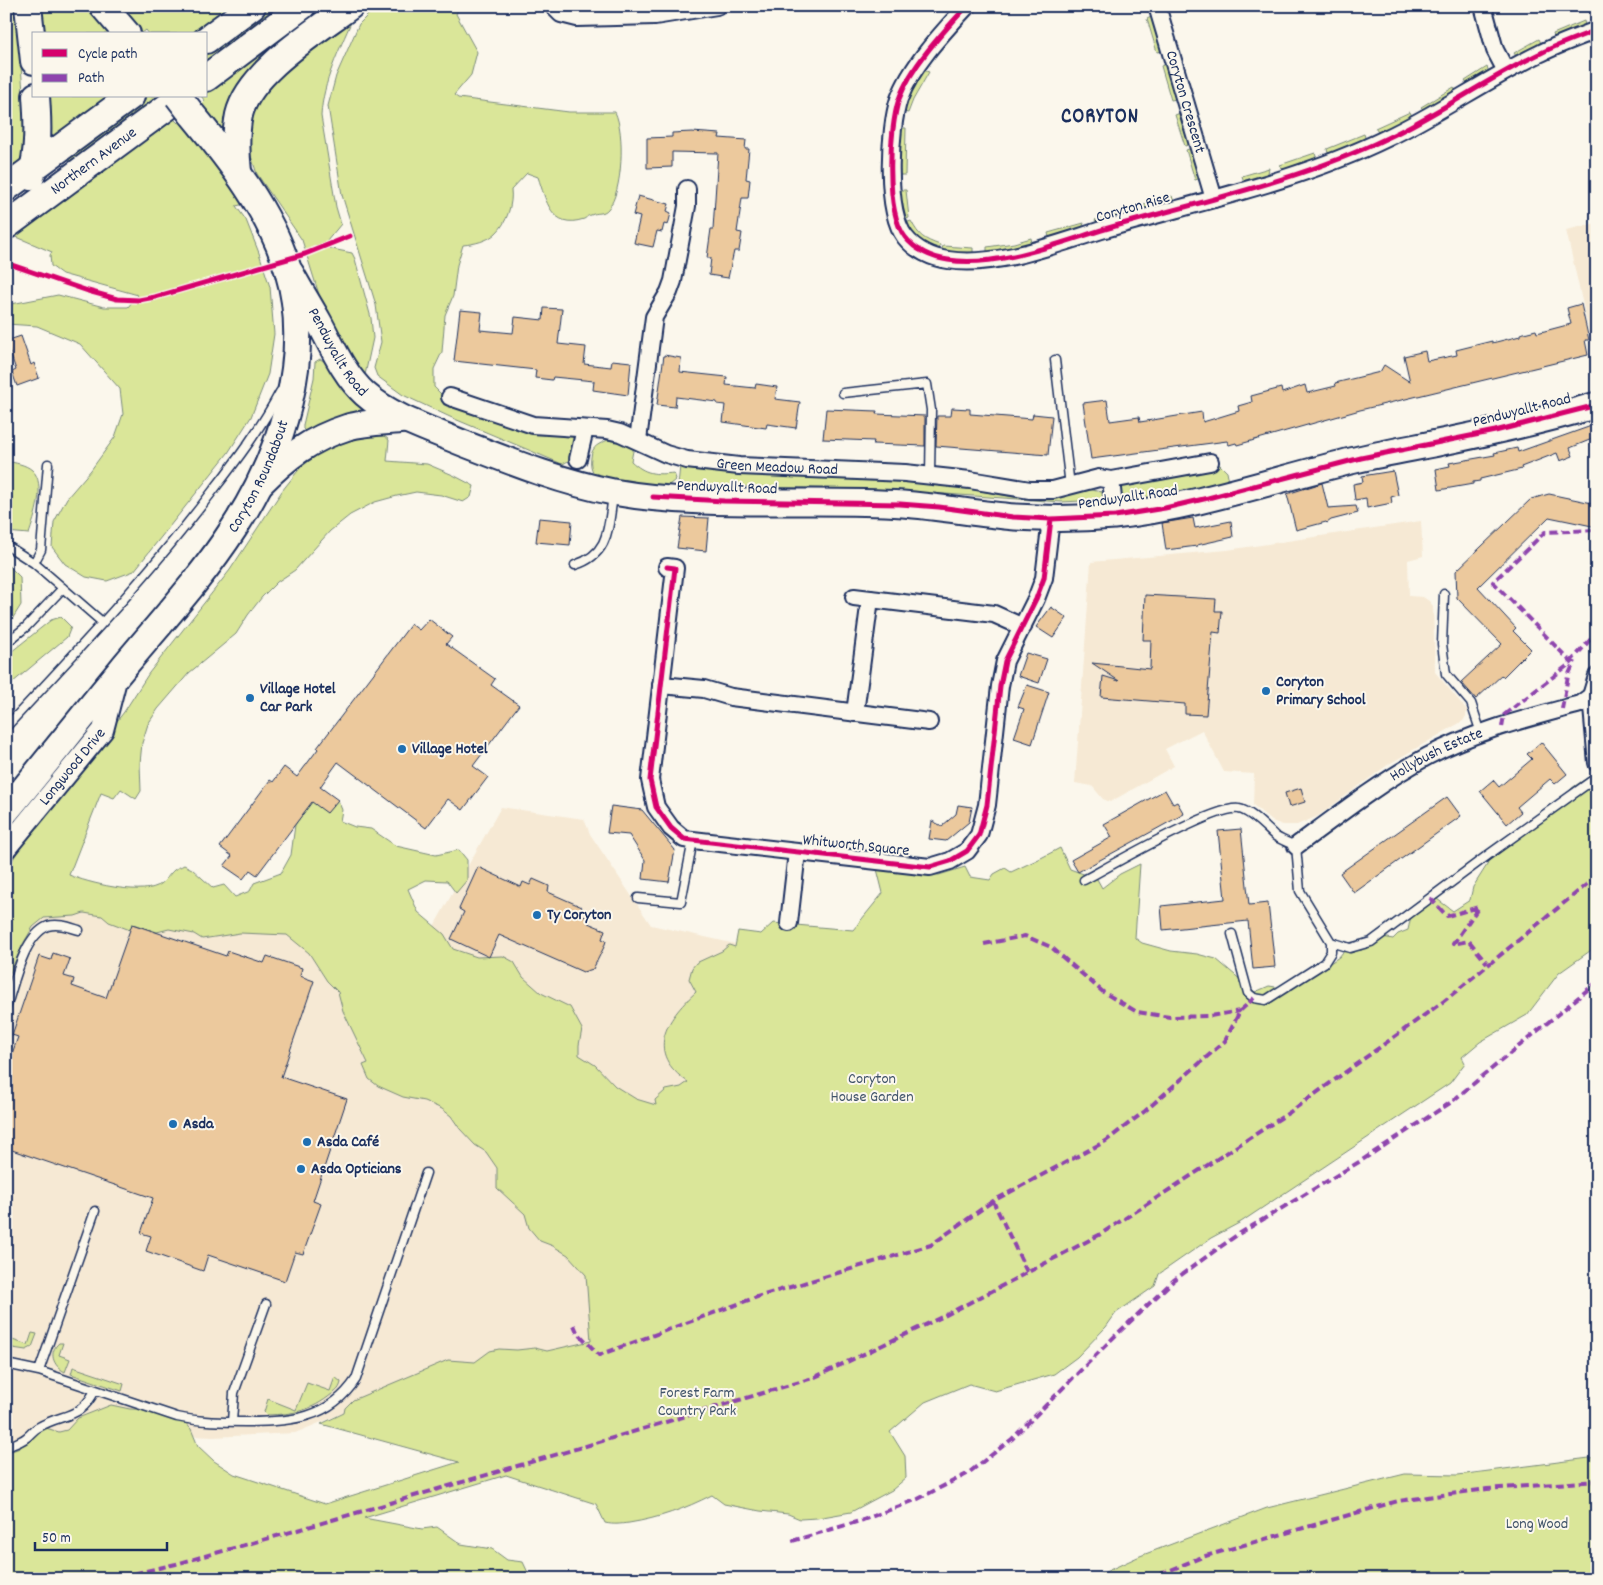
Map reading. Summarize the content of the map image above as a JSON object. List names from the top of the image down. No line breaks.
{"streets":{"highway":["Northern Avenue","Coryton Roundabout"],"main road":["Pendwyallt Road"],"street":["Coryton Crescent","Coryton Rise","Green Meadow Road","Hollybush Estate","Longwood Drive","Whitworth Square"]},"crossings":[["Coryton Crescent","Coryton Rise"],["Northern Avenue","Coryton Roundabout"],["Pendwyallt Road","Coryton Roundabout"],["Pendwyallt Road","Whitworth Square"],["Coryton Roundabout","Longwood Drive"]],"districts":["CORYTON"],"parks":["Coryton House Garden","Forest Farm Country Park","Long Wood"],"places":["Coryton Primary School","Village Hotel Car Park","Village Hotel","Ty Coryton","Asda","Asda Café","Asda Opticians"],"legend":["Cycle path","Path"],"scale_bar":"50 m"}
